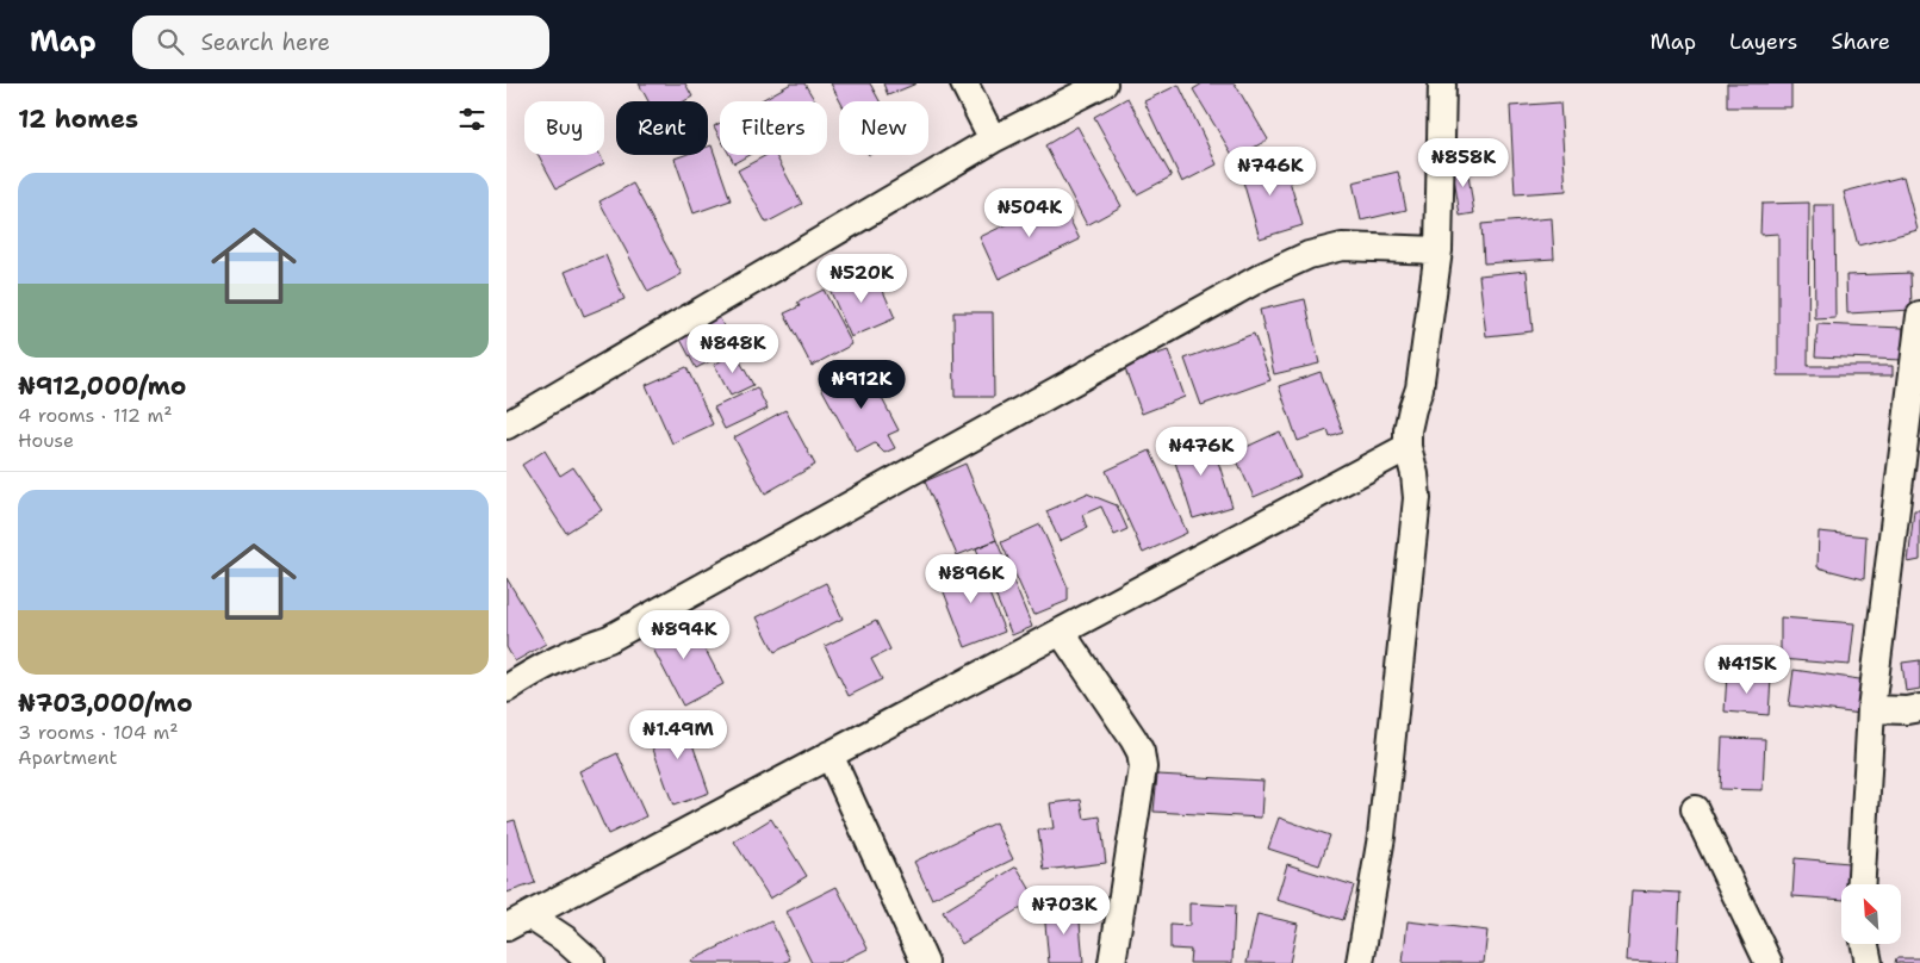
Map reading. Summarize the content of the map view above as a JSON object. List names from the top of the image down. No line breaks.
{"north":"top left","page":{"header":"Map","search":"Search here","nav":["Map","Layers","Share"],"heading":"12 homes","chip":["Buy","Rent","Filters","New"],"price":["₦858K","₦746K","₦504K","₦520K","₦848K","₦912K","₦476K","₦896K","₦894K","₦415K","₦1.49M","₦703K"],"list":[{"name":"₦912,000/mo","note":"4 rooms · 112 m² · House"},{"name":"₦703,000/mo","note":"3 rooms · 104 m² · Apartment"}]}}
